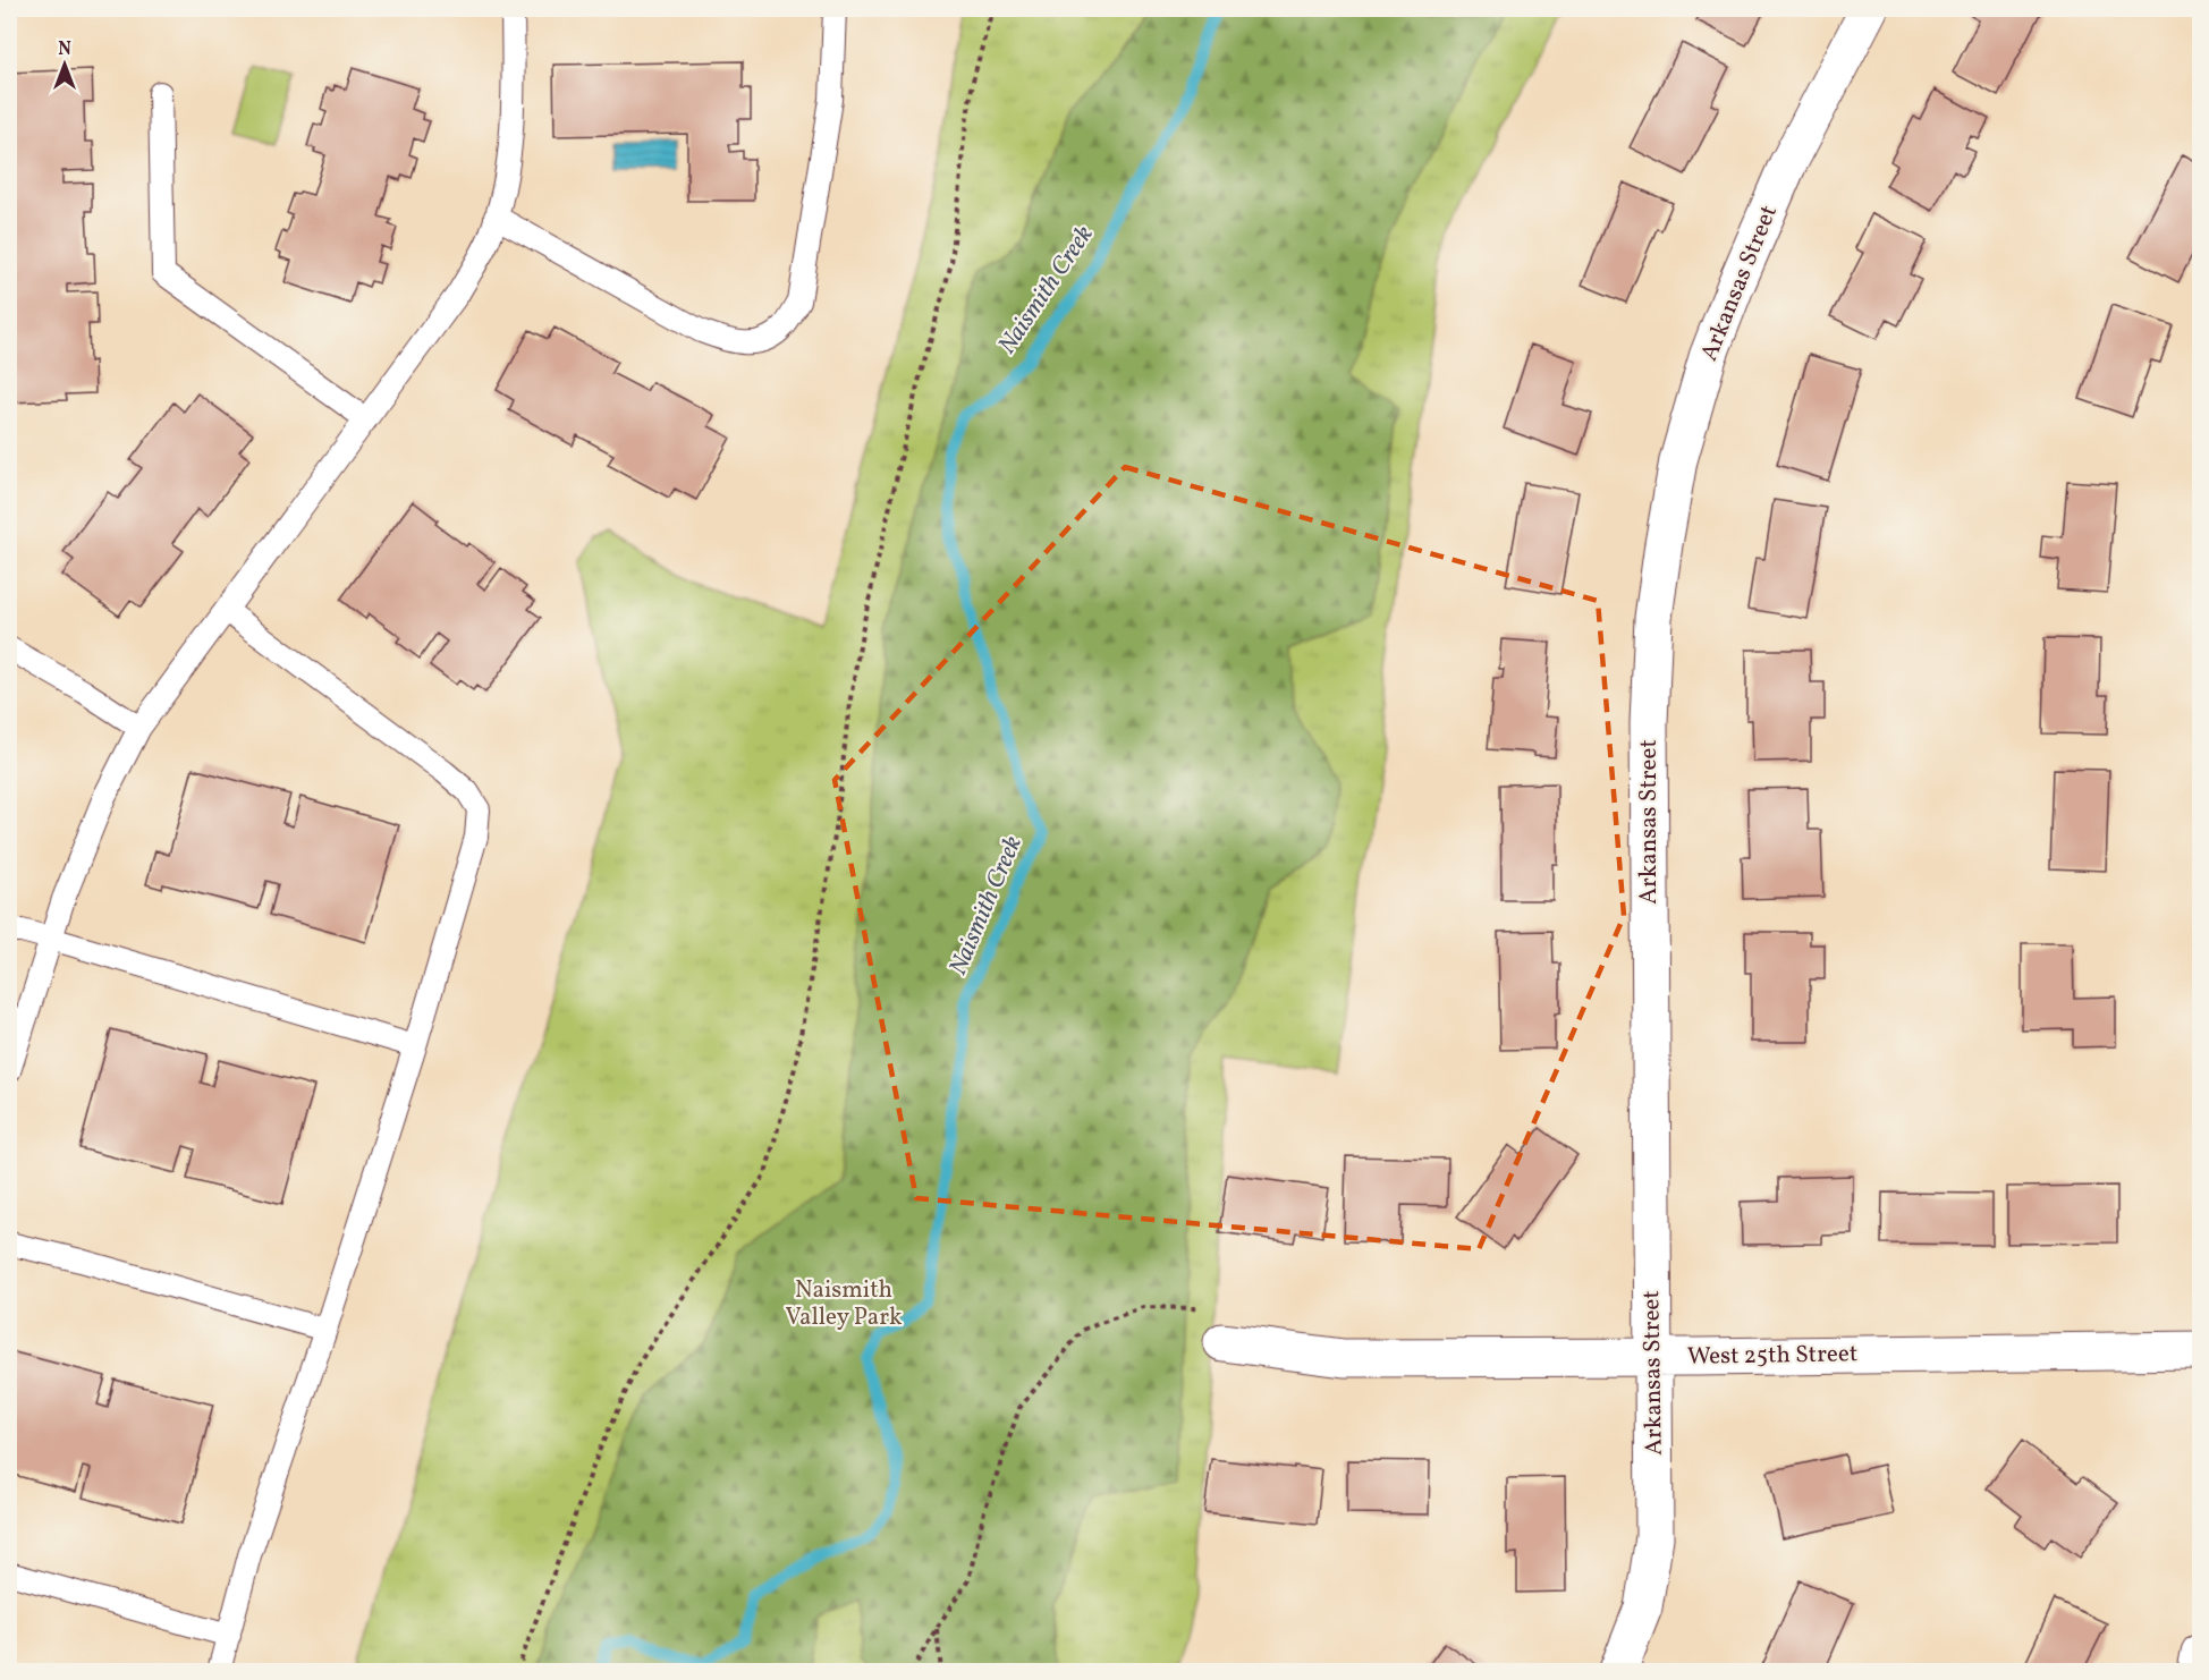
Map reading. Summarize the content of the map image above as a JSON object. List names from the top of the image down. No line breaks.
{"streets":{"street":["Arkansas Street","West 25th Street"]},"crossings":[["Arkansas Street","West 25th Street"]],"water":["Naismith Creek"],"parks":["Naismith Valley Park"],"north":"top"}
